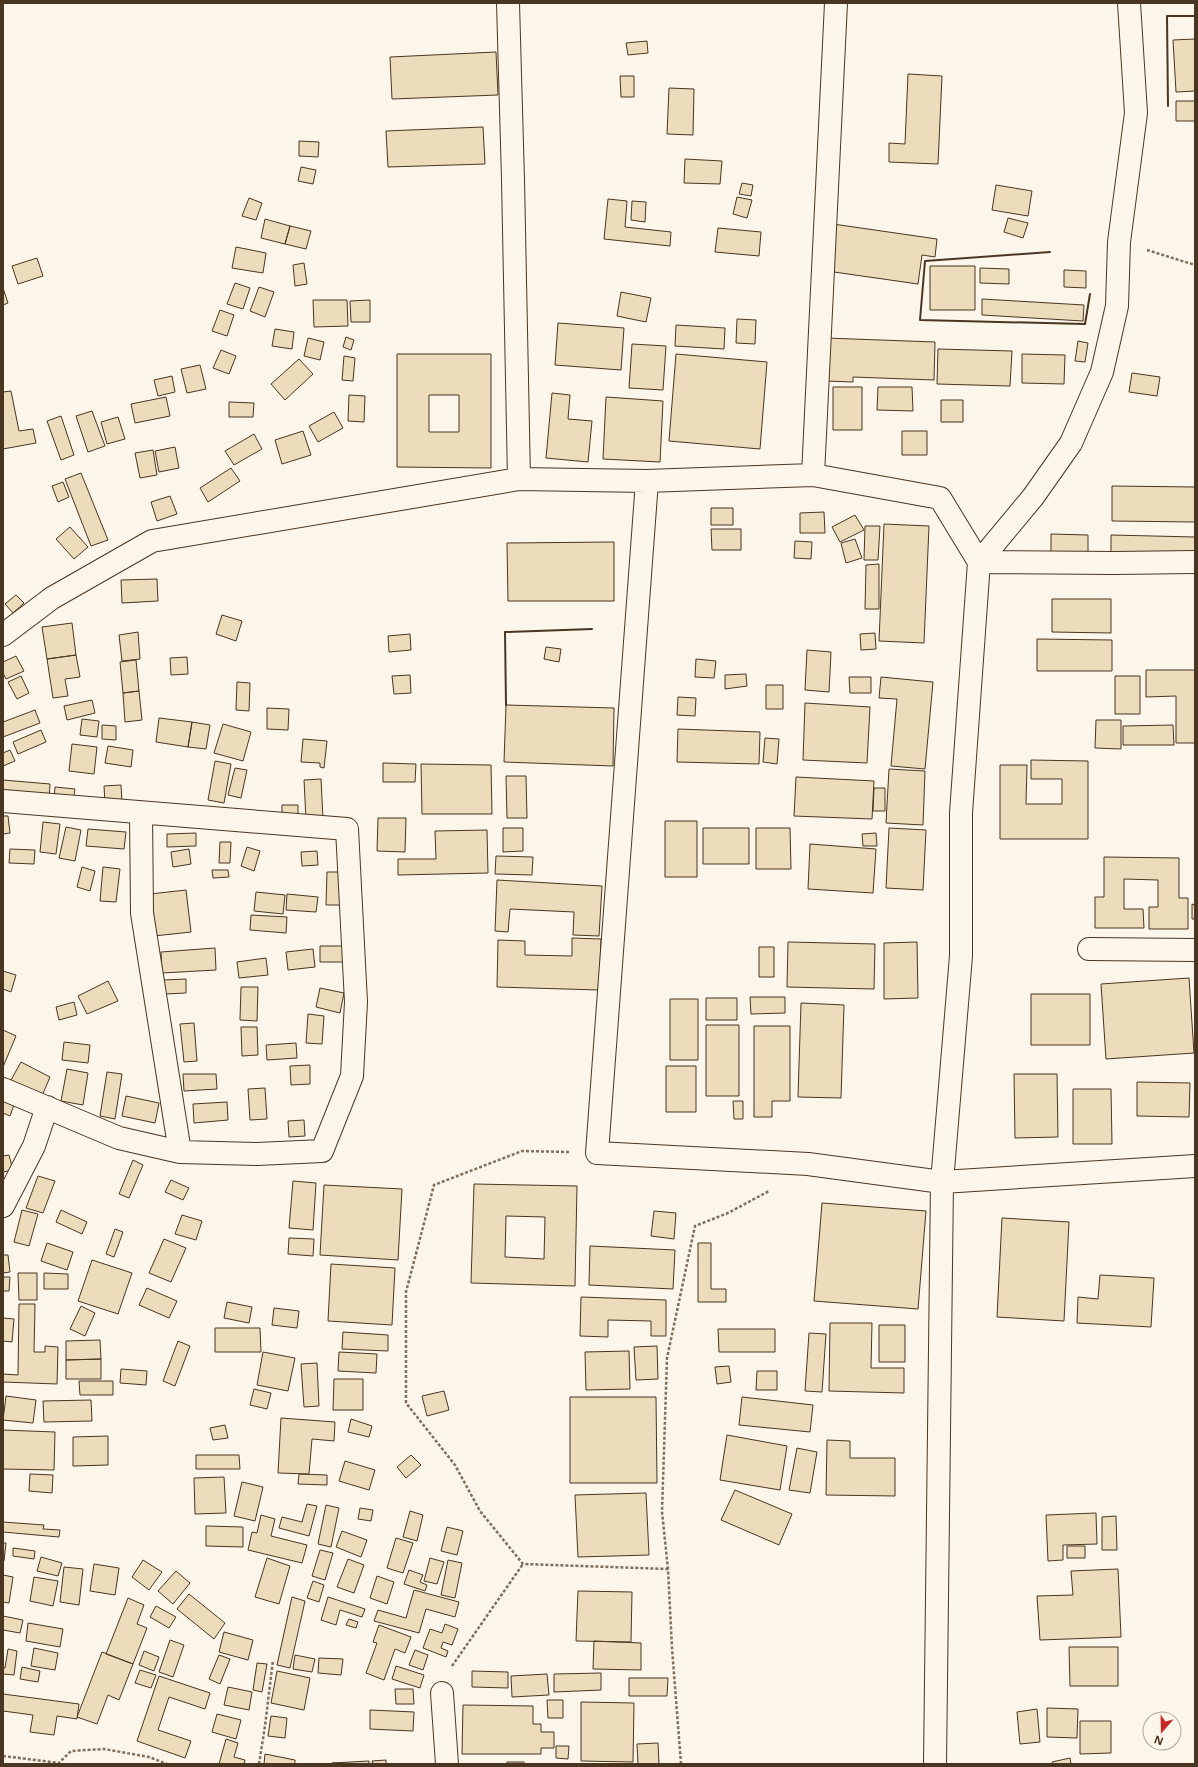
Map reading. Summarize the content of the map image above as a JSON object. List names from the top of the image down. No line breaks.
{"north":"bottom"}
